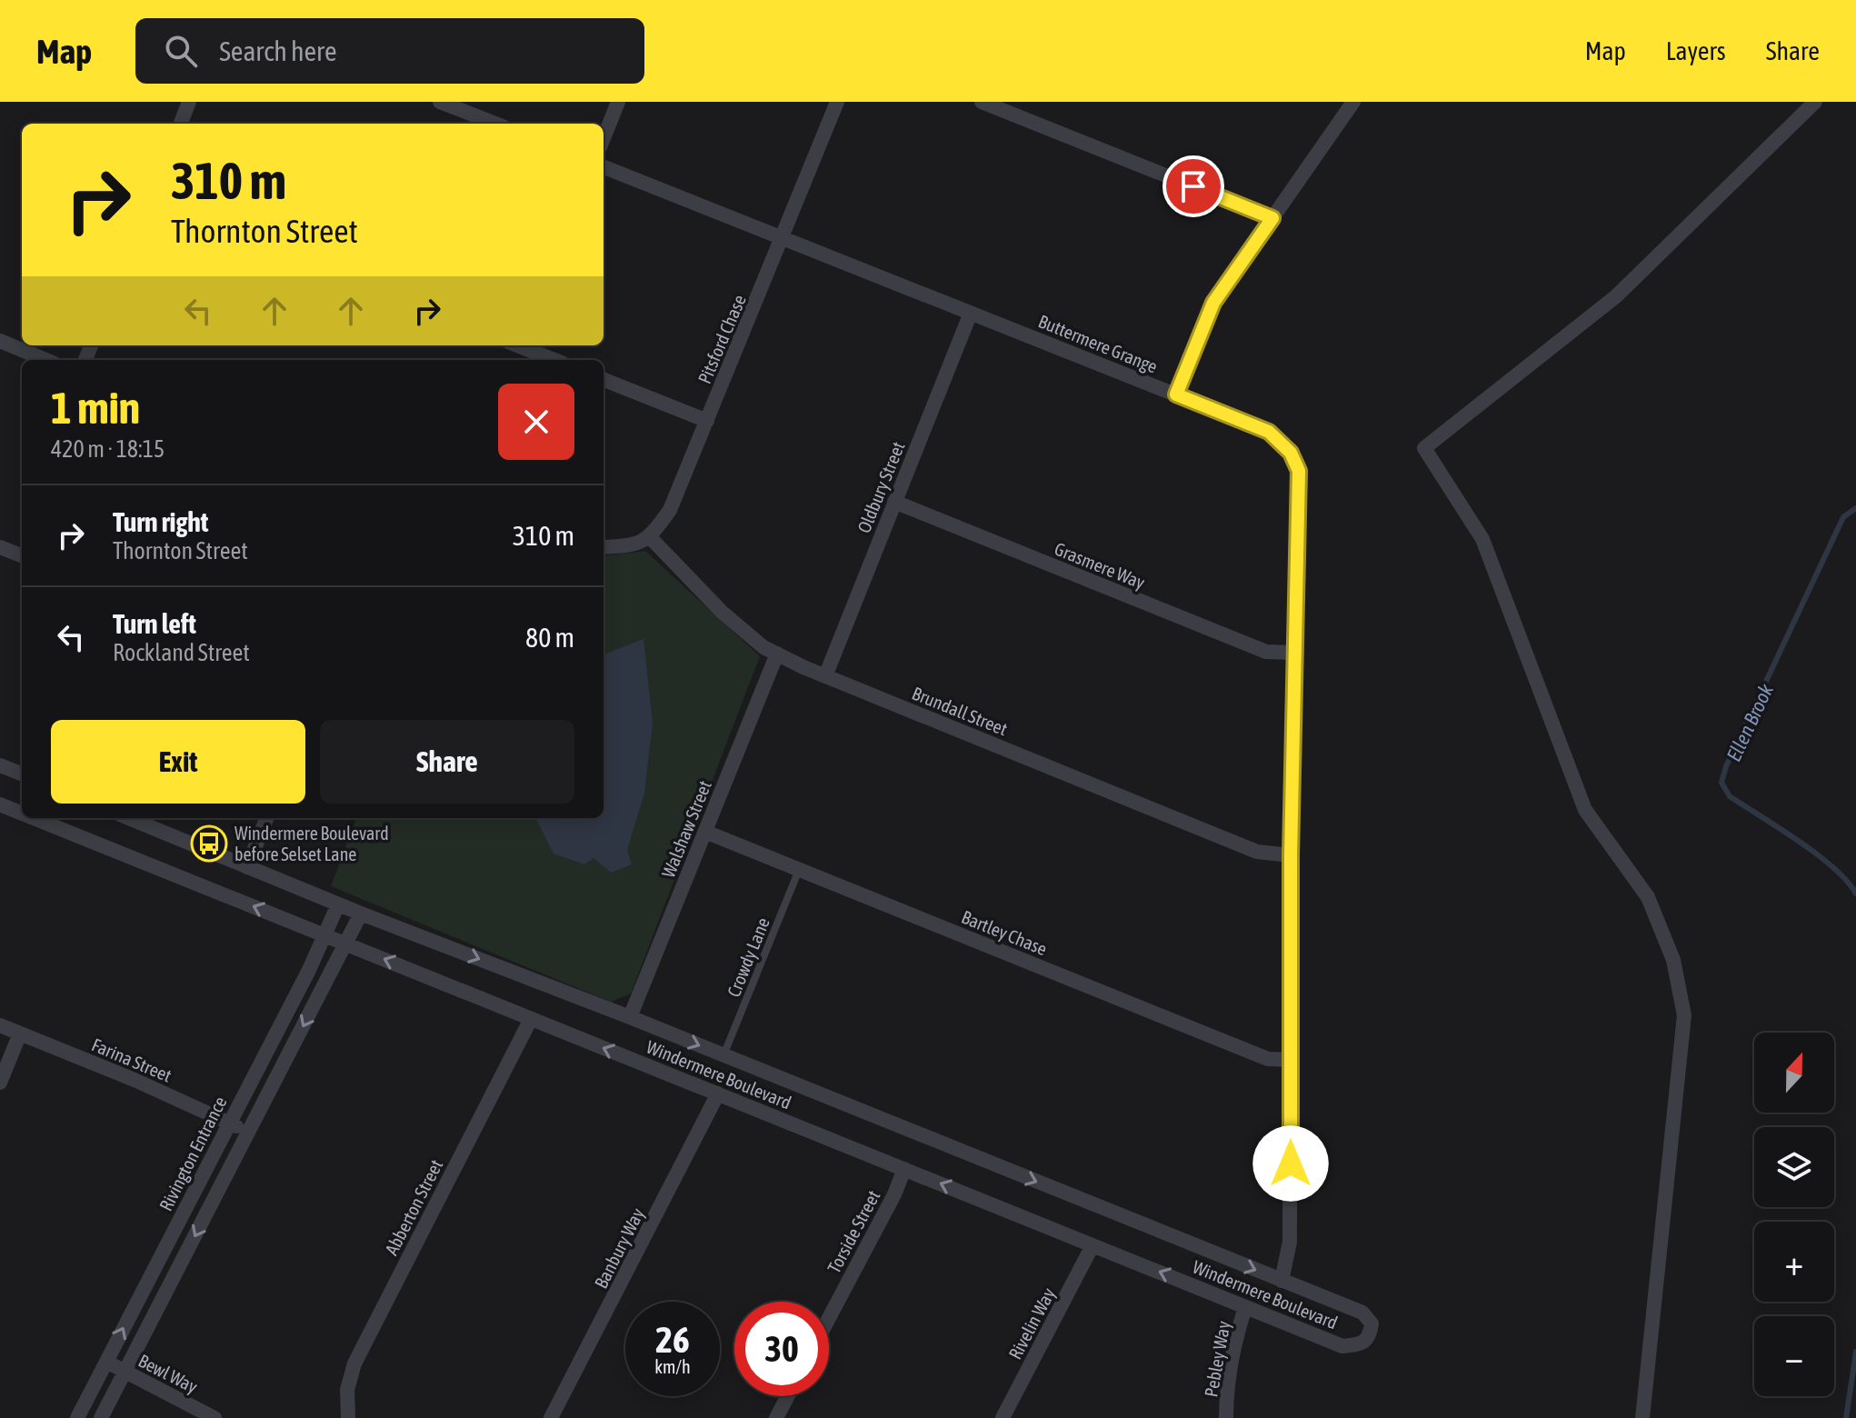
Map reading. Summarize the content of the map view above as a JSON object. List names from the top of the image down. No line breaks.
{"streets":{"street":["Pitsford Chase","Buttermere Grange","Oldbury Street","Grasmere Way","Brundall Street","Walshaw Street","Bartley Chase","Farina Street","Windermere Boulevard","Rivington Entrance","Abberton Street","Torside Street","Banbury Way","Rivelin Way","Pebley Way","Bewl Way"],"lane":["Crowdy Lane"]},"crossings":[["Pitsford Chase","Buttermere Grange"],["Pitsford Chase","Brundall Street"],["Buttermere Grange","Oldbury Street"],["Buttermere Grange","Grasmere Way"],["Buttermere Grange","Brundall Street"],["Buttermere Grange","Bartley Chase"],["Buttermere Grange","Windermere Boulevard"],["Oldbury Street","Grasmere Way"],["Oldbury Street","Brundall Street"],["Brundall Street","Walshaw Street"],["Walshaw Street","Bartley Chase"],["Walshaw Street","Windermere Boulevard"],["Bartley Chase","Crowdy Lane"],["Crowdy Lane","Windermere Boulevard"],["Farina Street","Rivington Entrance"],["Windermere Boulevard","Rivington Entrance"],["Windermere Boulevard","Abberton Street"],["Windermere Boulevard","Torside Street"],["Windermere Boulevard","Banbury Way"],["Windermere Boulevard","Rivelin Way"],["Windermere Boulevard","Pebley Way"],["Rivington Entrance","Bewl Way"]],"water":["Ellen Brook"],"places":{"bus stop":["Windermere Boulevard before Selset Lane"]},"north":"top","page":{"header":"Map","search":"Search here","nav":["Map","Layers","Share"],"turn":["310 m","Thornton Street"],"heading":["1 min","420 m · 18:15"],"list":[{"name":"Turn right","note":"Thornton Street","value":"310 m"},{"name":"Turn left","note":"Rockland Street","value":"80 m"}],"buttons":["Exit","Share"],"map_buttons":["+","−"],"speed":"26 km/h","limit":"30"}}
